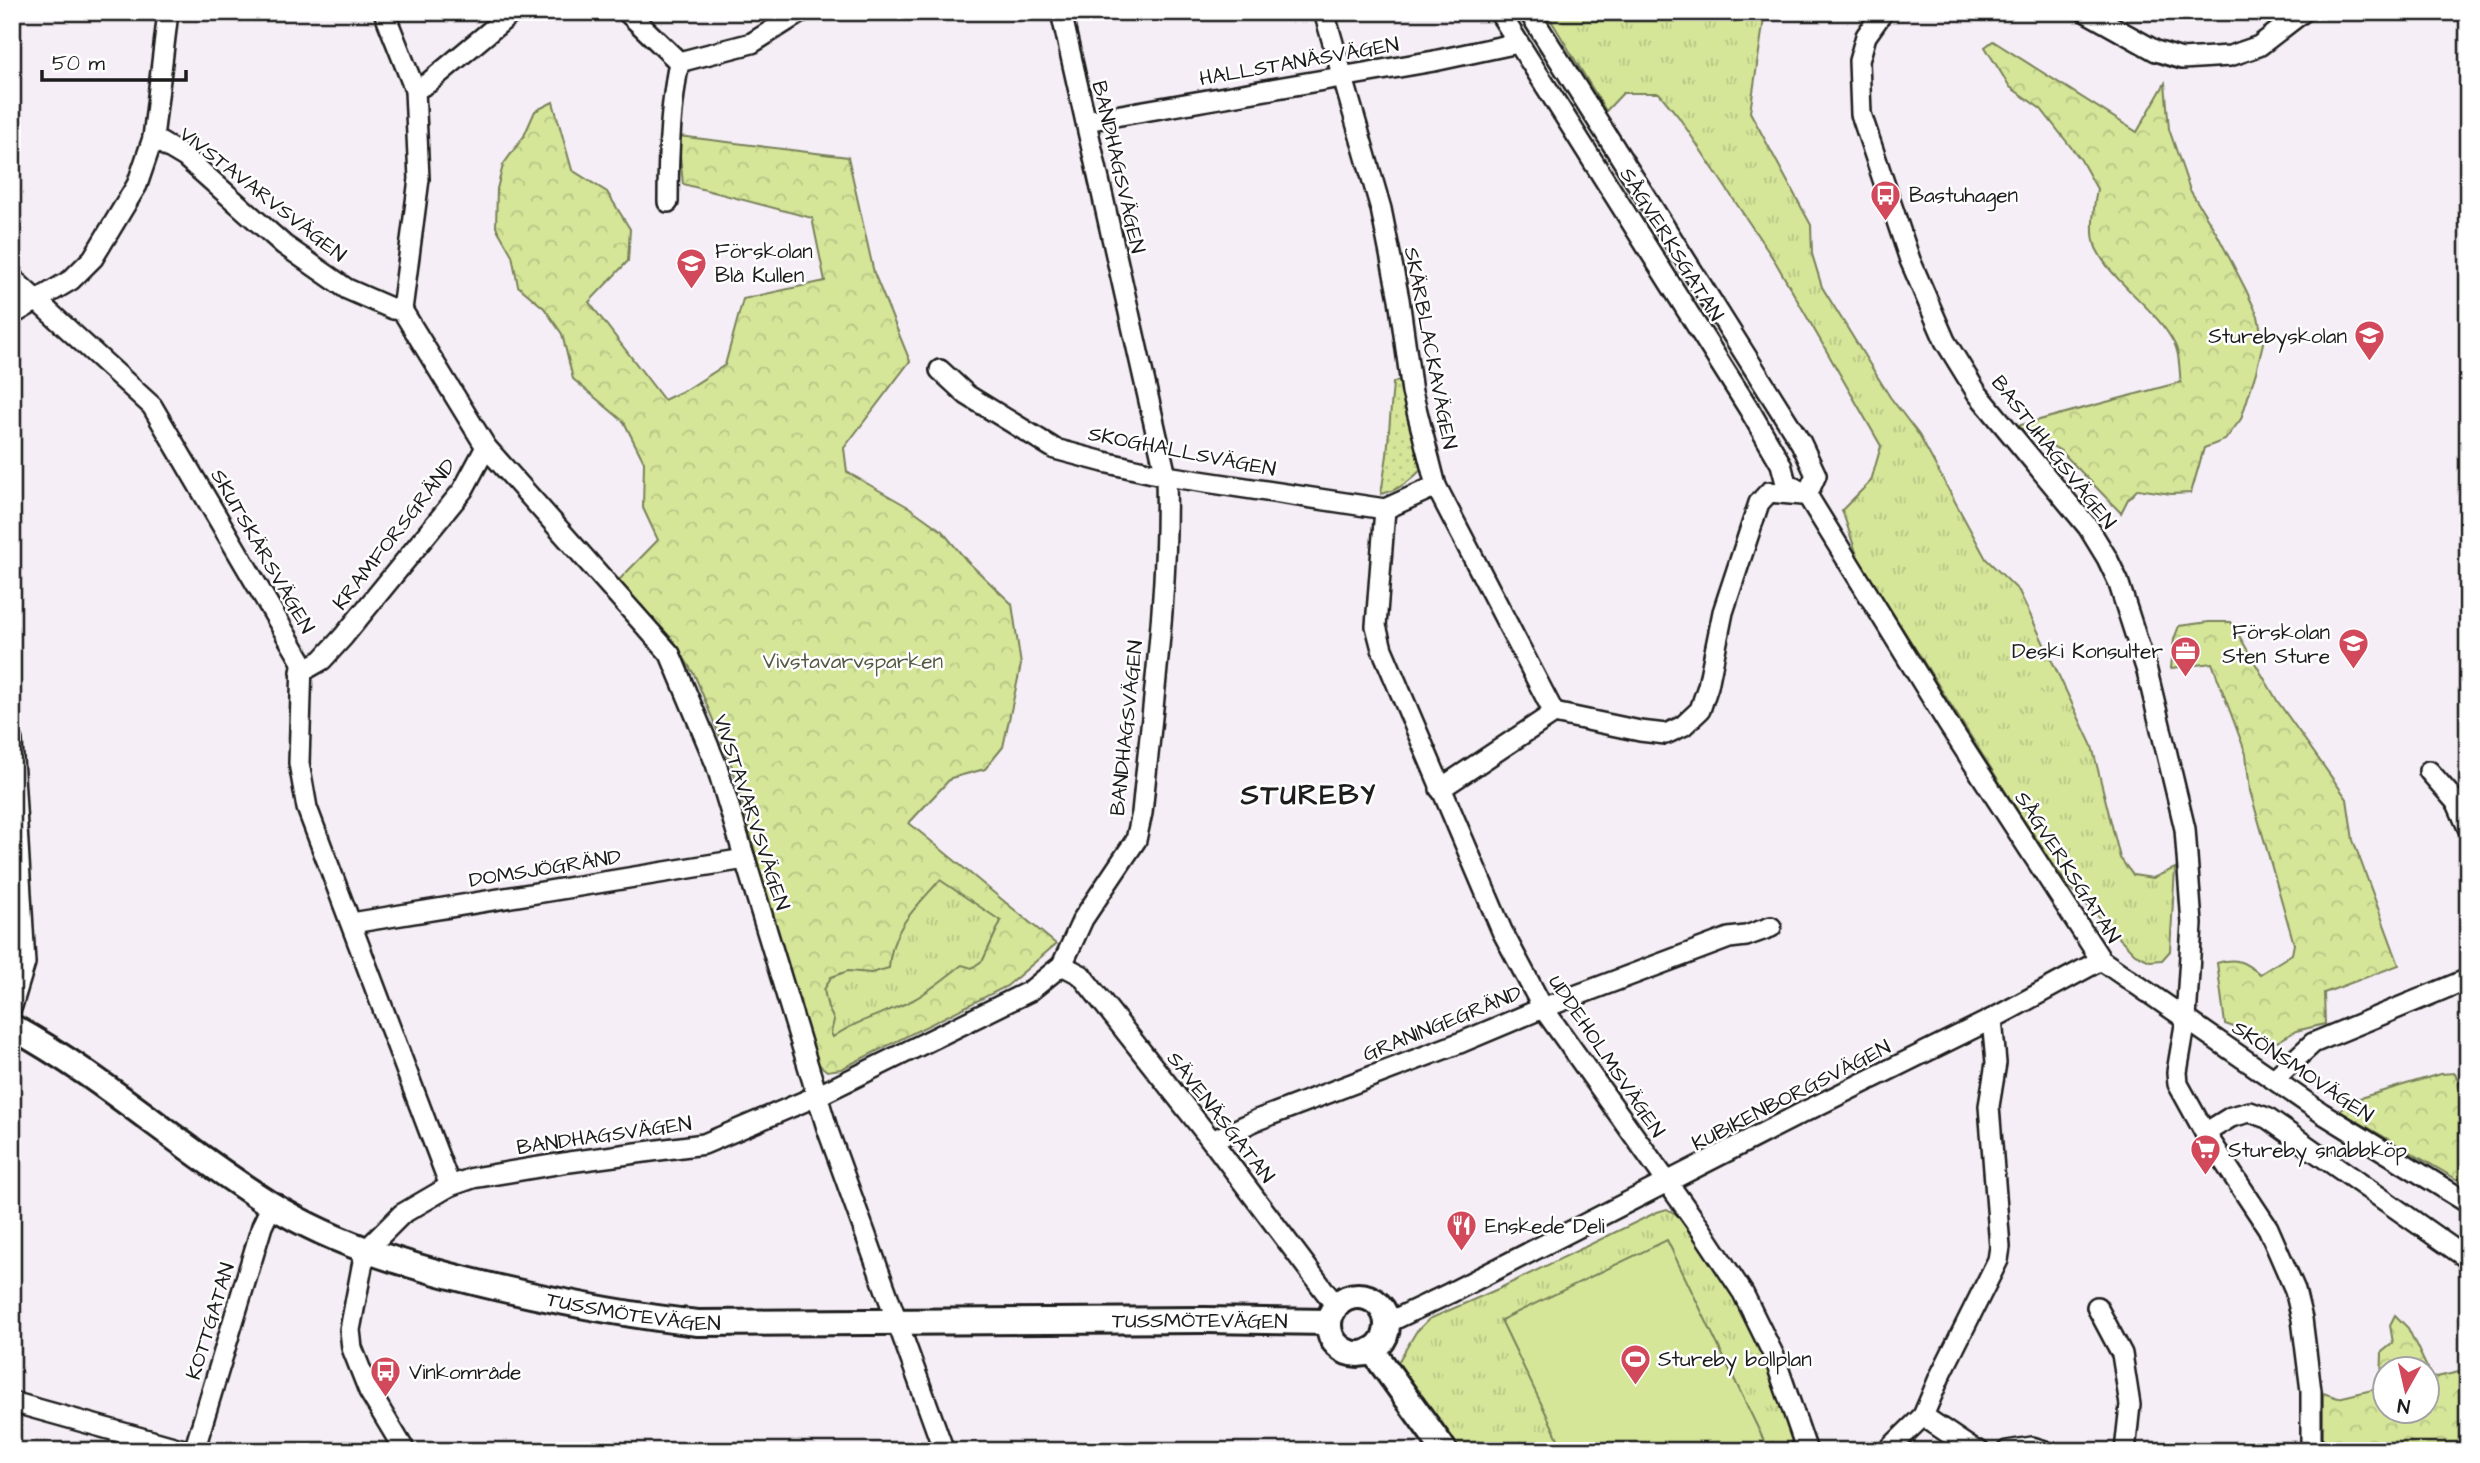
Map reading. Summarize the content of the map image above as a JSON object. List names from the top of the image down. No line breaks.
{"streets":{"street":["HALLSTANÄSVÄGEN","BANDHAGSVÄGEN","VIVSTAVARVSVÄGEN","SÅGVERKSGATAN","SKÄRBLACKAVÄGEN","SKOGHALLSVÄGEN","BASTUHAGSVÄGEN","KRAMFORSGRÄND","SKUTSKÄRSVÄGEN","DOMSJÖGRÄND","GRANINGEGRÄND","UDDEHOLMSVÄGEN","SKÖNSMOVÄGEN","KUBIKENBORGSVÄGEN","SÄVENÄSGATAN","TUSSMÖTEVÄGEN","KOTTGATAN"]},"crossings":[["HALLSTANÄSVÄGEN","BANDHAGSVÄGEN"],["HALLSTANÄSVÄGEN","SÅGVERKSGATAN"],["HALLSTANÄSVÄGEN","SKÄRBLACKAVÄGEN"],["BANDHAGSVÄGEN","VIVSTAVARVSVÄGEN"],["BANDHAGSVÄGEN","SKOGHALLSVÄGEN"],["BANDHAGSVÄGEN","SKUTSKÄRSVÄGEN"],["BANDHAGSVÄGEN","SÄVENÄSGATAN"],["BANDHAGSVÄGEN","TUSSMÖTEVÄGEN"],["VIVSTAVARVSVÄGEN","KRAMFORSGRÄND"],["VIVSTAVARVSVÄGEN","DOMSJÖGRÄND"],["VIVSTAVARVSVÄGEN","TUSSMÖTEVÄGEN"],["SÅGVERKSGATAN","BASTUHAGSVÄGEN"],["SÅGVERKSGATAN","SKÖNSMOVÄGEN"],["SÅGVERKSGATAN","KUBIKENBORGSVÄGEN"],["SKOGHALLSVÄGEN","UDDEHOLMSVÄGEN"],["BASTUHAGSVÄGEN","SKÖNSMOVÄGEN"],["KRAMFORSGRÄND","SKUTSKÄRSVÄGEN"],["SKUTSKÄRSVÄGEN","DOMSJÖGRÄND"],["GRANINGEGRÄND","UDDEHOLMSVÄGEN"],["GRANINGEGRÄND","SÄVENÄSGATAN"],["UDDEHOLMSVÄGEN","KUBIKENBORGSVÄGEN"],["KUBIKENBORGSVÄGEN","SÄVENÄSGATAN"],["KUBIKENBORGSVÄGEN","TUSSMÖTEVÄGEN"],["SÄVENÄSGATAN","TUSSMÖTEVÄGEN"],["TUSSMÖTEVÄGEN","KOTTGATAN"]],"districts":["STUREBY"],"parks":["Vivstavarvsparken"],"places":{"bus stop":["Bastuhagen","Vinkområde"],"school or university":["Förskolan Blå Kullen","Sturebyskolan","Förskolan Sten Sture"],"office":["Deski Konsulter"],"supermarket":["Stureby snabbköp"],"restaurant":["Enskede Deli"],"sports":["Stureby bollplan"]},"scale_bar":"50 m","north":"bottom"}
